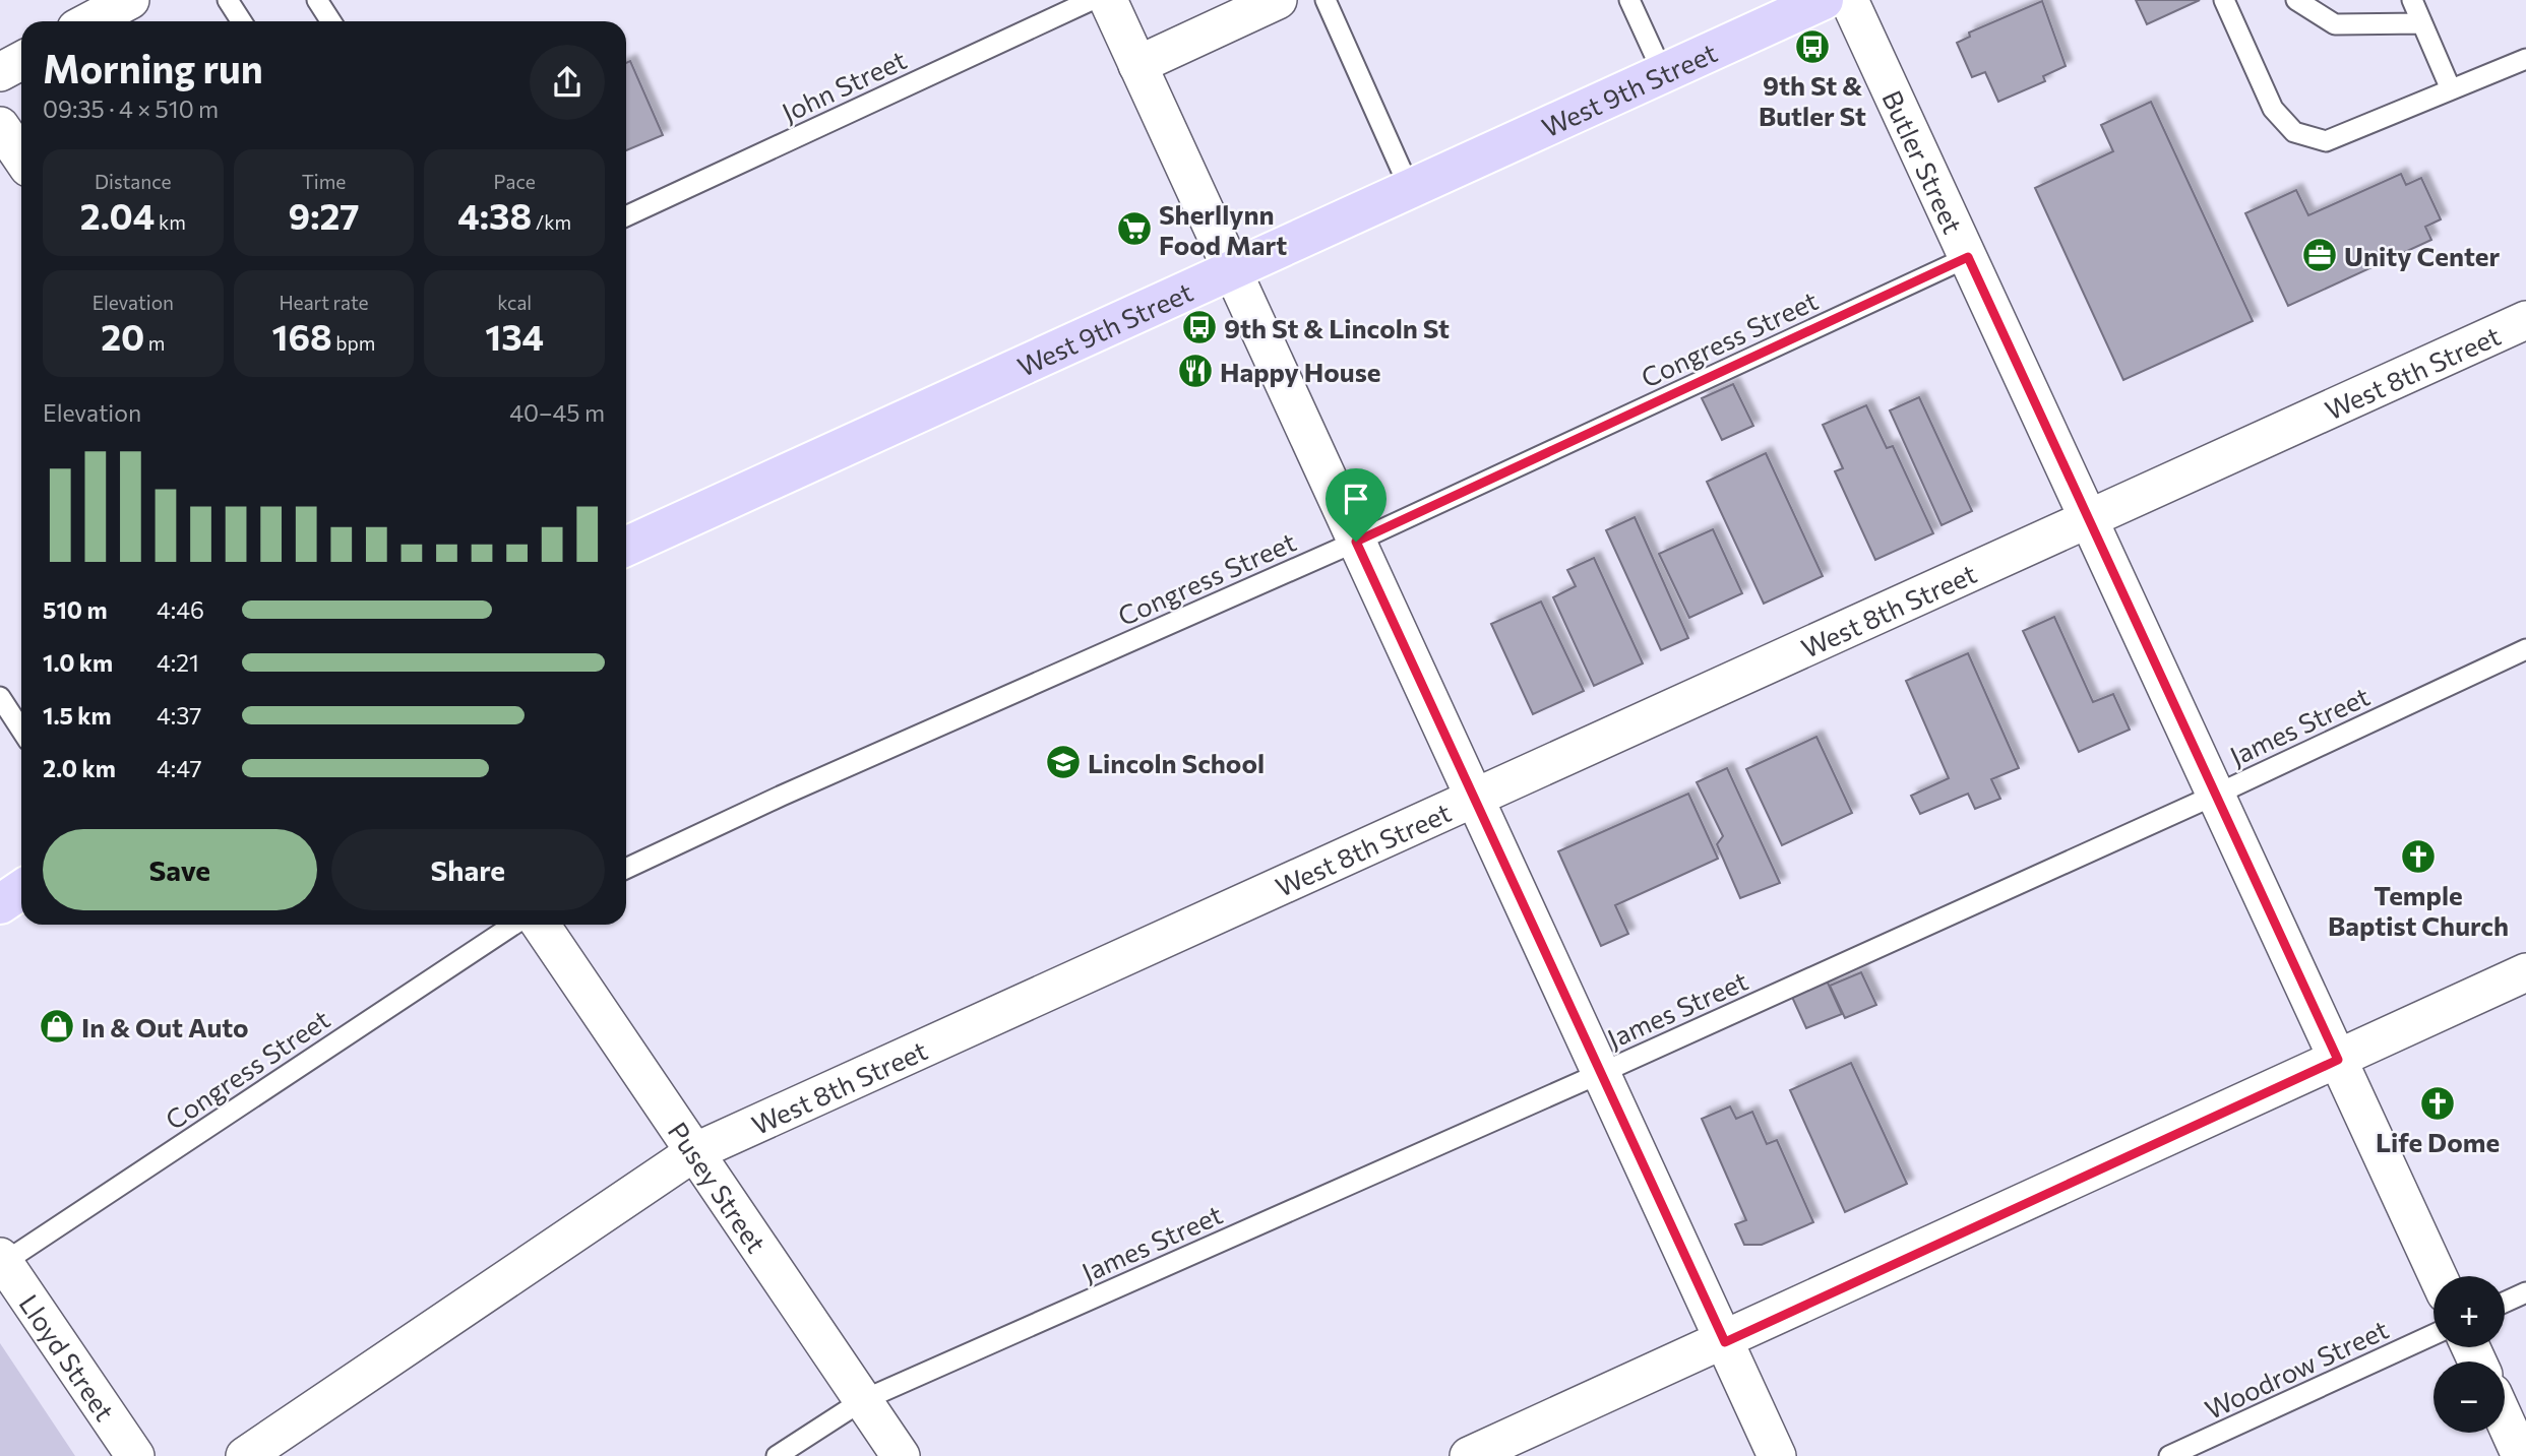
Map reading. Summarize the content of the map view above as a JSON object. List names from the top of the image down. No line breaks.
{"streets":{"main road":["West 9th Street"],"street":["Butler Street","West 8th Street","Pusey Street","Lloyd Street"],"lane":["John Street","Congress Street","James Street","Woodrow Street"]},"crossings":[["Butler Street","Congress Street"],["Butler Street","West 8th Street"],["Butler Street","James Street"],["Congress Street","Lloyd Street"],["West 8th Street","Pusey Street"],["James Street","Pusey Street"]],"places":{"bus stop":["9th St & Butler St","9th St & Lincoln St"],"supermarket":["Sherllynn Food Mart"],"office":["Unity Center"],"restaurant":["Happy House"],"school or university":["Lincoln School"],"church":["Temple Baptist Church","Life Dome"],"shop":["In & Out Auto"]},"page":{"heading":["Morning run","09:35 · 4 × 510 m"],"stats":[["Distance","2.04 km"],["Time","9:27"],["Pace","4:38 /km"],["Elevation","20 m"],["Heart rate","168 bpm"],["kcal","134"]],"chart":["Elevation","40–45 m"],"list":[{"name":"510 m","note":"4:46"},{"name":"1.0 km","note":"4:21"},{"name":"1.5 km","note":"4:37"},{"name":"2.0 km","note":"4:47"}],"buttons":["Save","Share"],"map_buttons":["+","−"]}}
